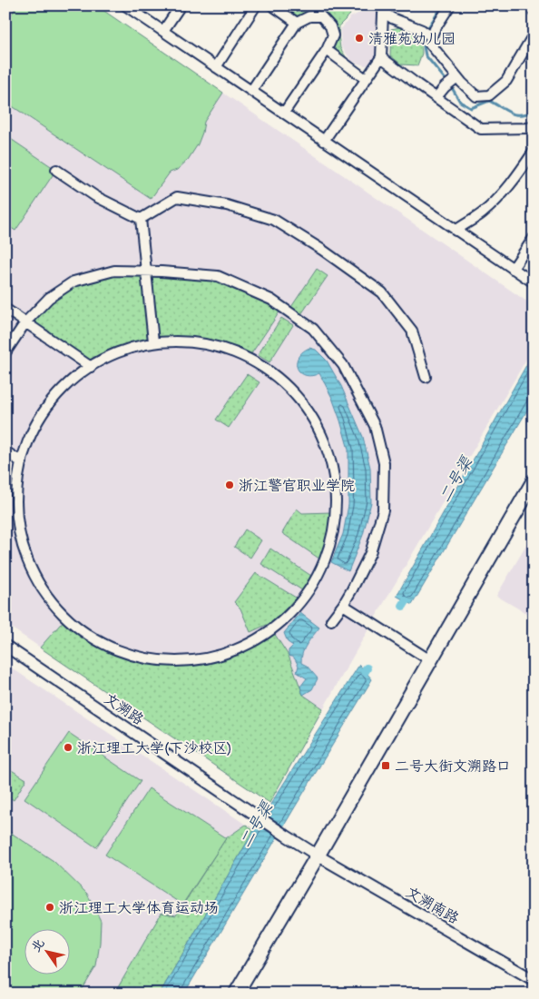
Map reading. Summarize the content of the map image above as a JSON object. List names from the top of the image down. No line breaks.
{"streets":{"street":["文溯路","文溯南路"]},"crossings":[["文溯路","文溯南路"]],"water":["二号渠"],"places":{"other":["清雅苑幼儿园","浙江警官职业学院","浙江理工大学(下沙校区)","浙江理工大学体育运动场"],"transit":["二号大街文溯路口"]},"north":"top left"}
